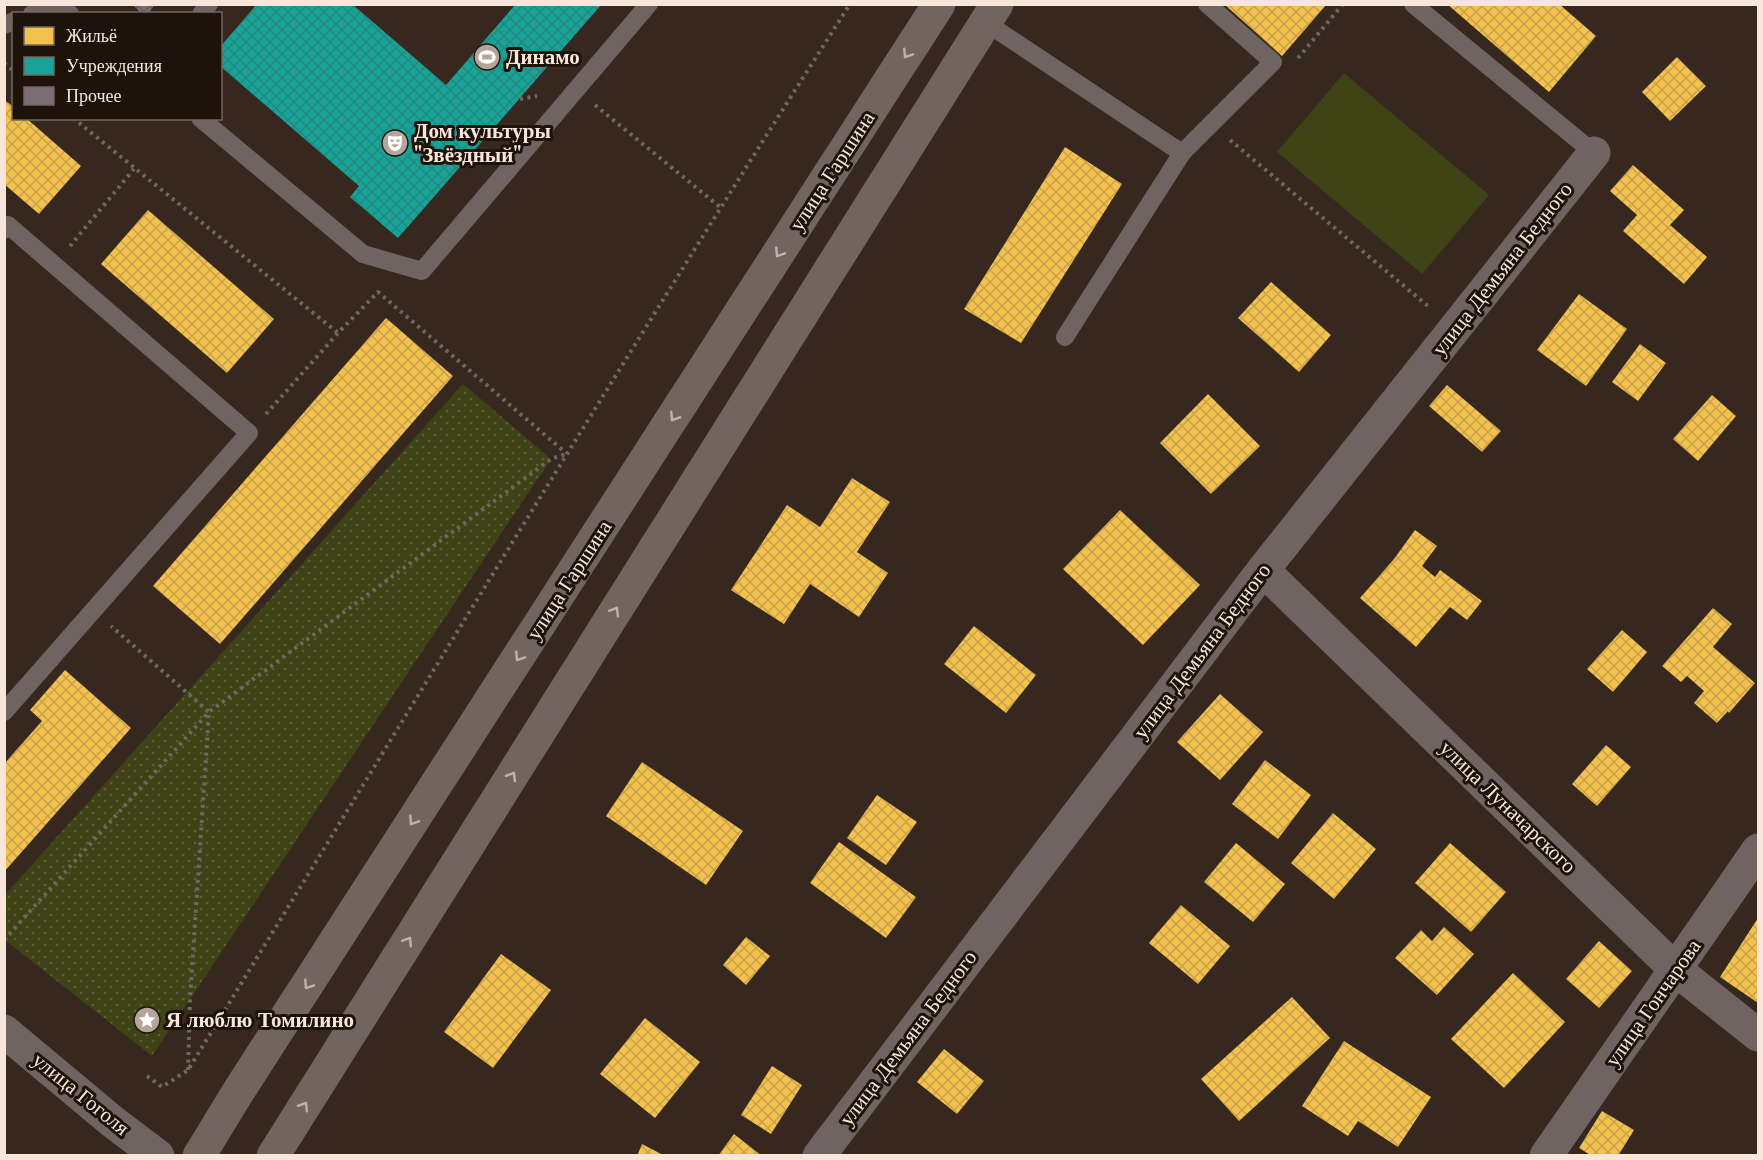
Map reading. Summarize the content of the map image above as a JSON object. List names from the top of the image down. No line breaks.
{"streets":{"main road":["улица Гаршина"],"street":["улица Демьяна Бедного","улица Луначарского","улица Гончарова","улица Гоголя"]},"crossings":[["улица Демьяна Бедного","улица Луначарского"],["улица Луначарского","улица Гончарова"]],"places":{"sports":["Динамо"],"theatre":["Дом культуры \"Звёздный\""],"place":["Я люблю Томилино"]},"legend":["Жильё","Учреждения","Прочее"]}
